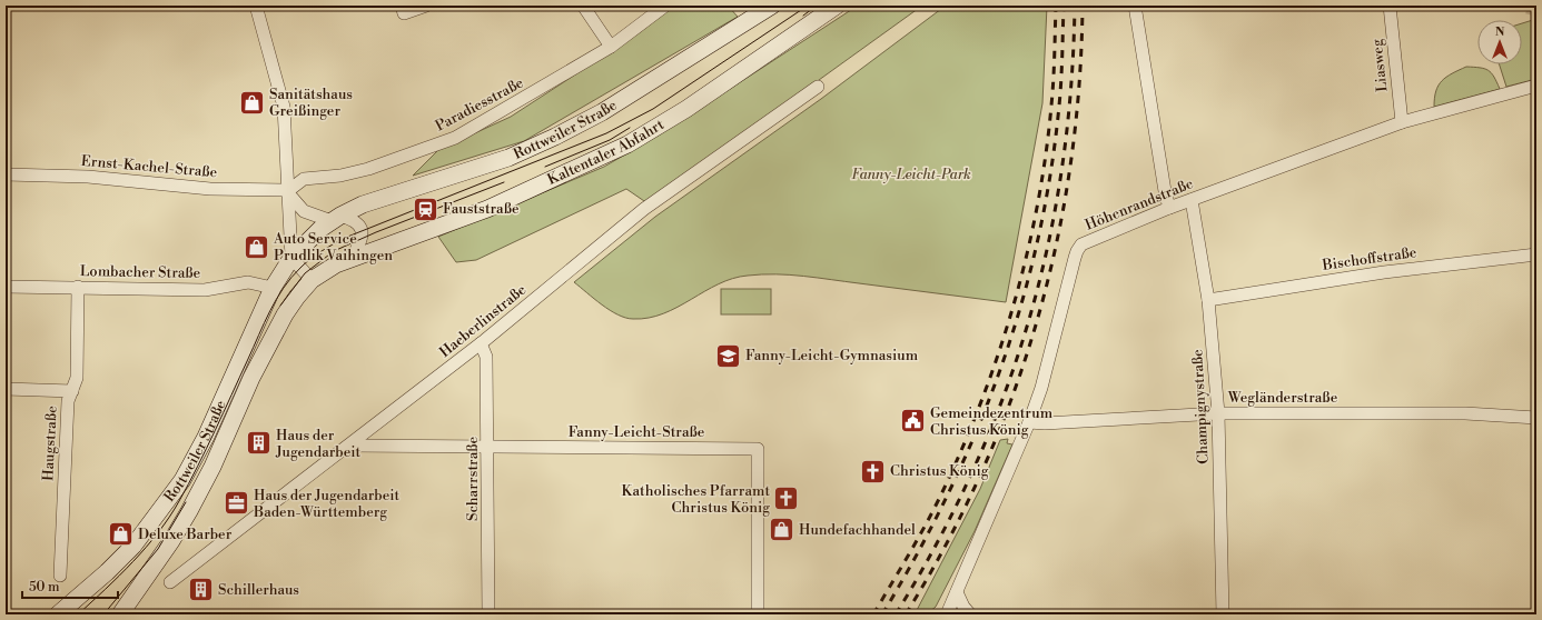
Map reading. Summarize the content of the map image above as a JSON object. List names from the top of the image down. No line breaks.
{"streets":{"main road":["Rottweiler Straße","Kaltentaler Abfahrt"],"street":["Liasweg","Paradiesstraße","Ernst-Kachel-Straße","Höhenrandstraße","Bischoffstraße","Lombacher Straße","Haeberlinstraße","Wegländerstraße","Champignystraße","Fanny-Leicht-Straße","Haugstraße","Scharrstraße"]},"crossings":[["Liasweg","Höhenrandstraße"],["Paradiesstraße","Ernst-Kachel-Straße"],["Rottweiler Straße","Kaltentaler Abfahrt"],["Rottweiler Straße","Lombacher Straße"],["Höhenrandstraße","Wegländerstraße"],["Höhenrandstraße","Champignystraße"],["Bischoffstraße","Champignystraße"],["Lombacher Straße","Haugstraße"],["Haeberlinstraße","Fanny-Leicht-Straße"],["Haeberlinstraße","Scharrstraße"],["Wegländerstraße","Champignystraße"],["Fanny-Leicht-Straße","Scharrstraße"]],"parks":["Fanny-Leicht-Park"],"places":{"shop":["Sanitätshaus Greißinger","Auto Service Prudlik Vaihingen","Hundefachhandel","Deluxe Barber"],"station":["Fauststraße"],"school or university":["Fanny-Leicht-Gymnasium"],"public building":["Gemeindezentrum Christus König"],"building":["Haus der Jugendarbeit","Schillerhaus"],"church":["Christus König","Katholisches Pfarramt Christus König"],"office":["Haus der Jugendarbeit Baden-Württemberg"]},"scale_bar":"50 m","north":"top"}
